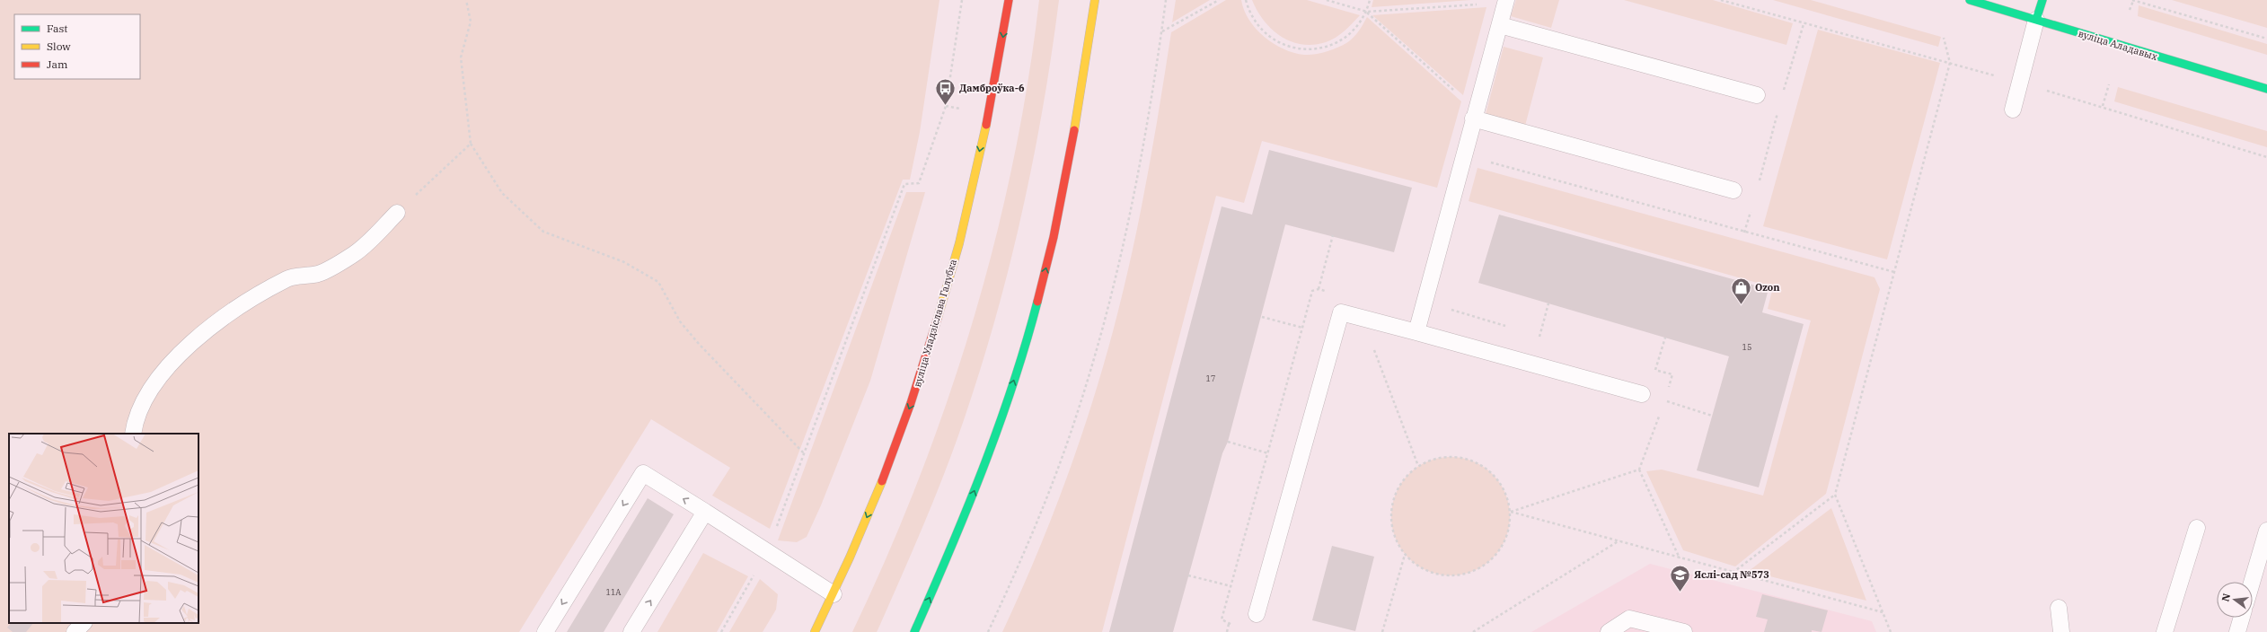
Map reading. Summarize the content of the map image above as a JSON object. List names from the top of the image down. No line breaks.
{"streets":{"main road":["вуліца Аладавых","вуліца Уладзіслава Галубка"]},"one_way":["вуліца Уладзіслава Галубка"],"places":{"bus stop":["Дамброўка-6"],"shop":["Ozon"],"school or university":["Яслі-сад №573"]},"house_numbers":["15","17","11А"],"legend":["Fast","Slow","Jam"],"north":"left"}
